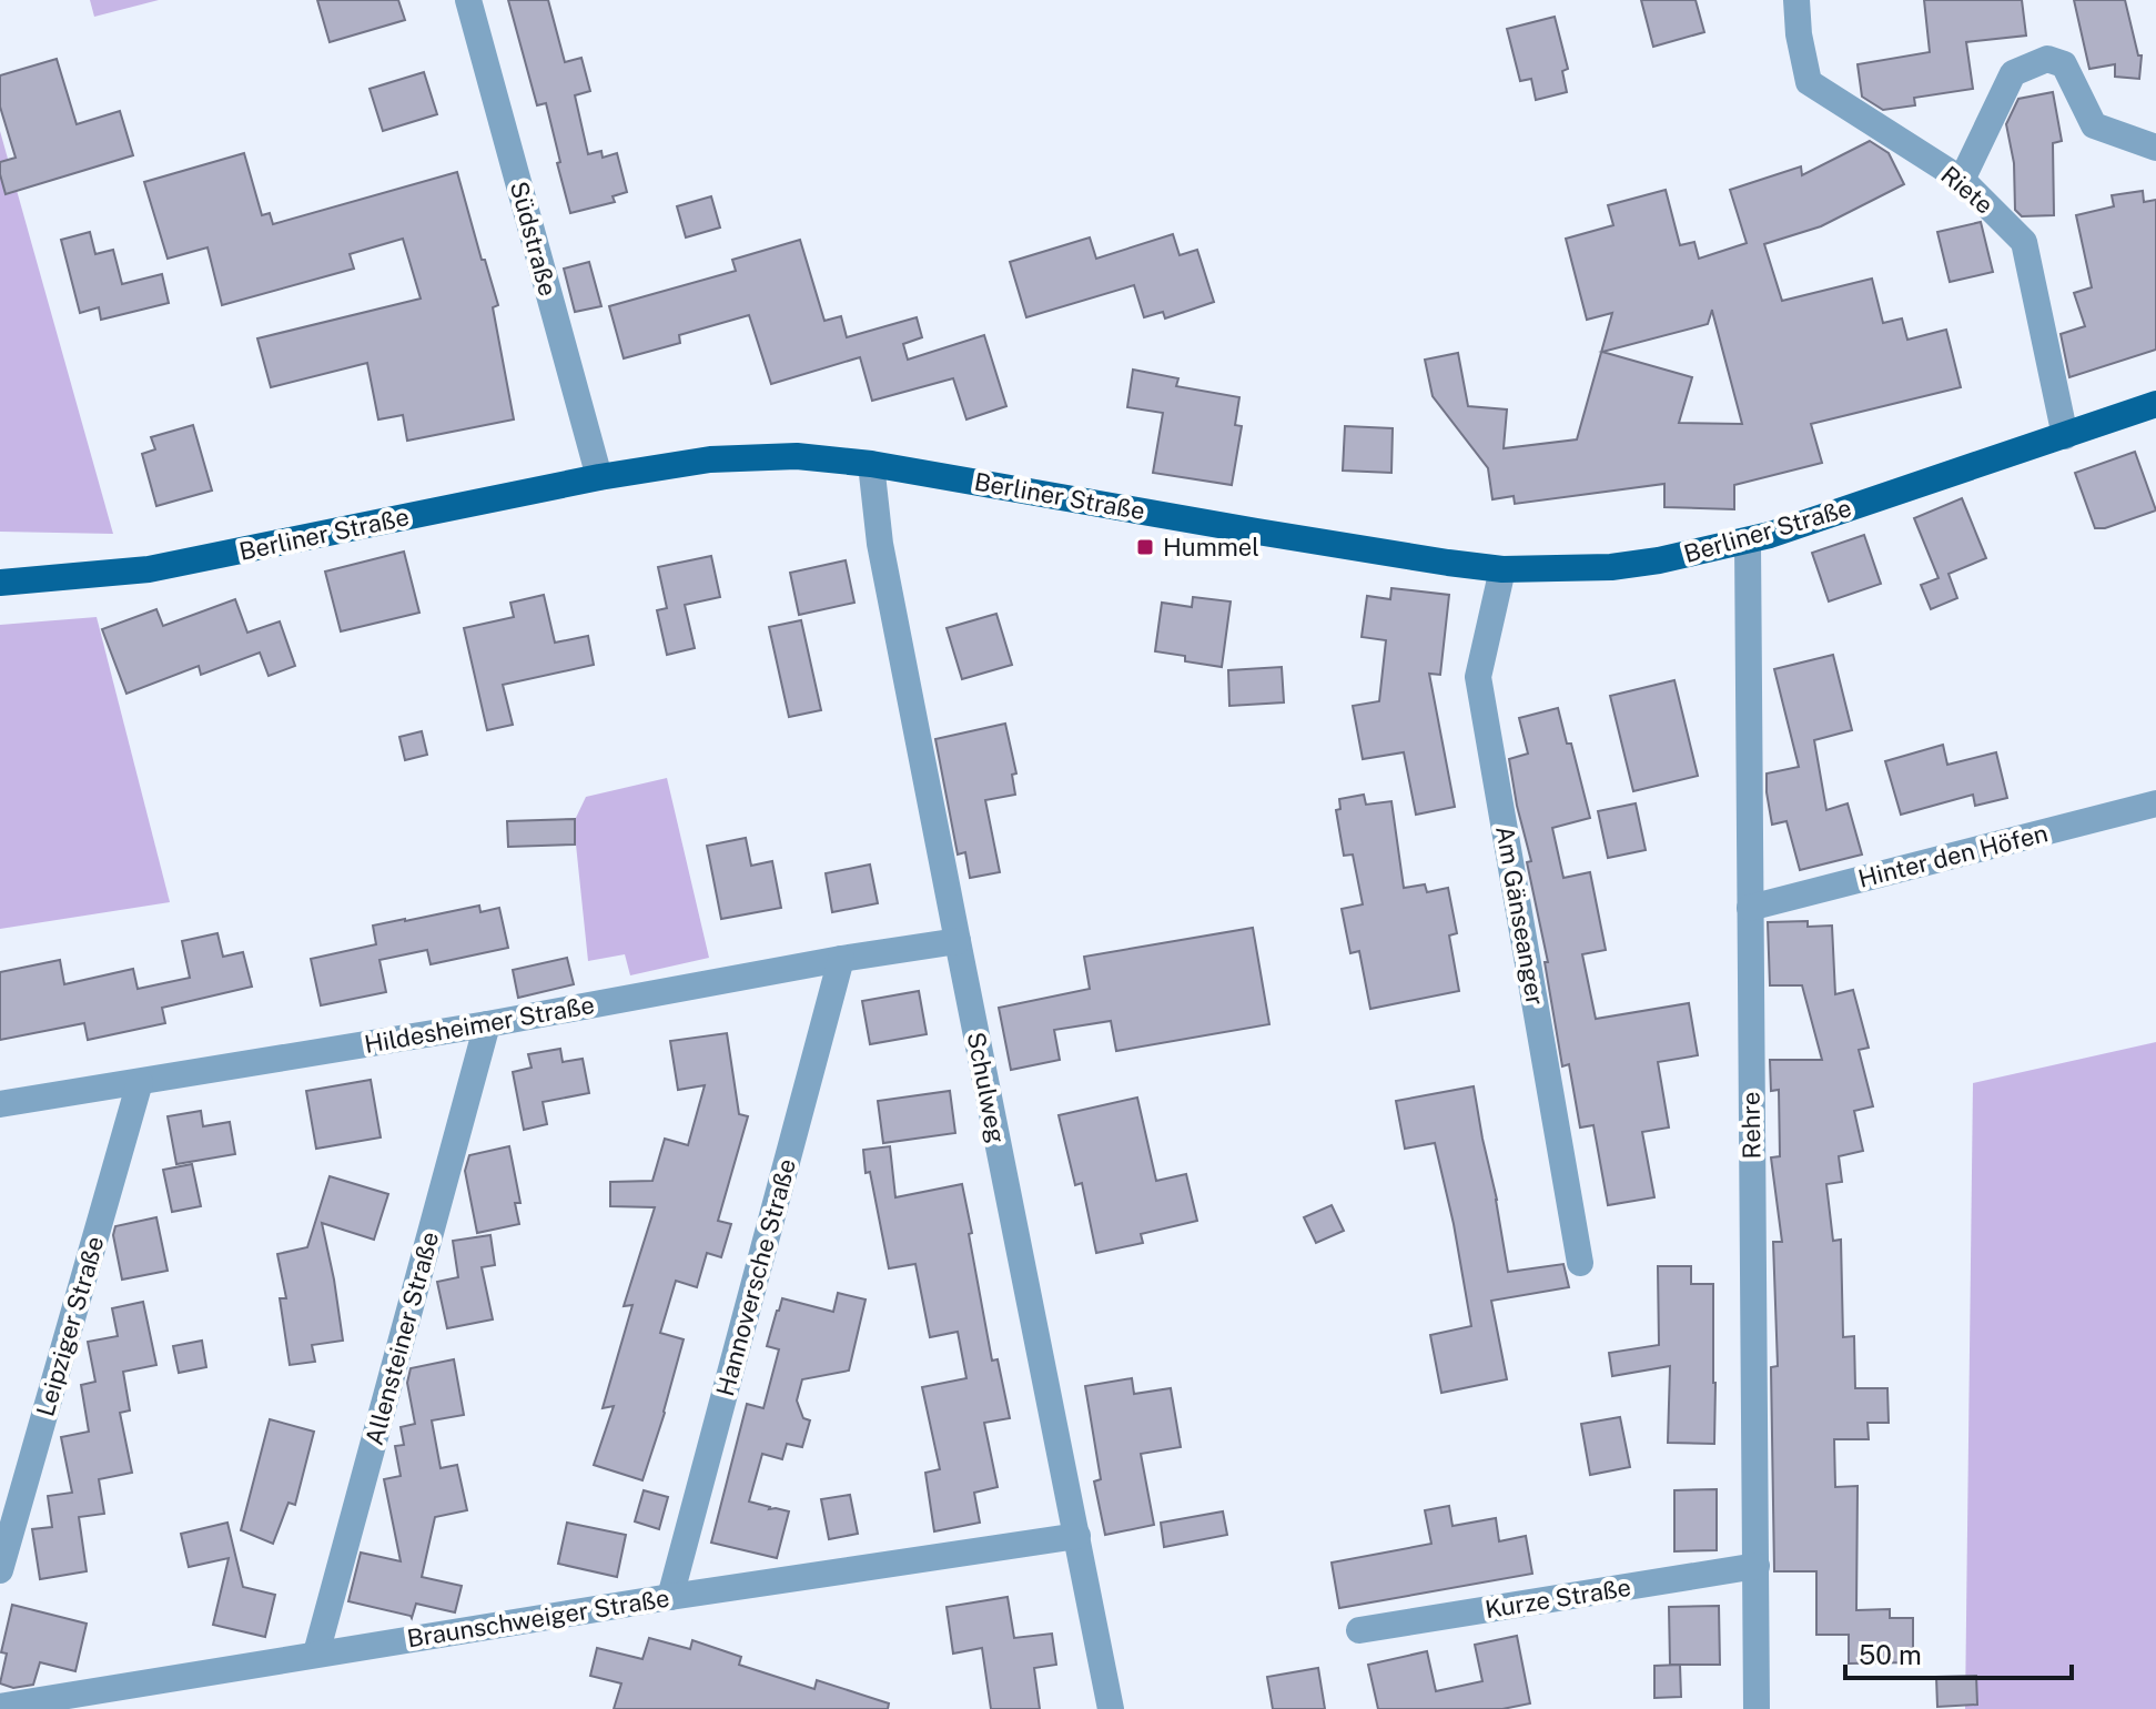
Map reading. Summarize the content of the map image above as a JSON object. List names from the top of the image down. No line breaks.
{"streets":{"main road":["Berliner Straße"],"street":["Riete","Südstraße","Hinter den Höfen","Am Gänseanger","Hildesheimer Straße","Schulweg","Rehre","Hannoversche Straße","Leipziger Straße","Allensteiner Straße","Kurze Straße","Braunschweiger Straße"]},"crossings":[["Riete","Berliner Straße"],["Südstraße","Berliner Straße"],["Berliner Straße","Am Gänseanger"],["Berliner Straße","Schulweg"],["Berliner Straße","Rehre"],["Hinter den Höfen","Rehre"],["Hildesheimer Straße","Schulweg"],["Hildesheimer Straße","Hannoversche Straße"],["Hildesheimer Straße","Leipziger Straße"],["Hildesheimer Straße","Allensteiner Straße"],["Schulweg","Braunschweiger Straße"],["Rehre","Kurze Straße"],["Hannoversche Straße","Braunschweiger Straße"],["Allensteiner Straße","Braunschweiger Straße"]],"places":{"transit":["Hummel"]},"scale_bar":"50 m"}
